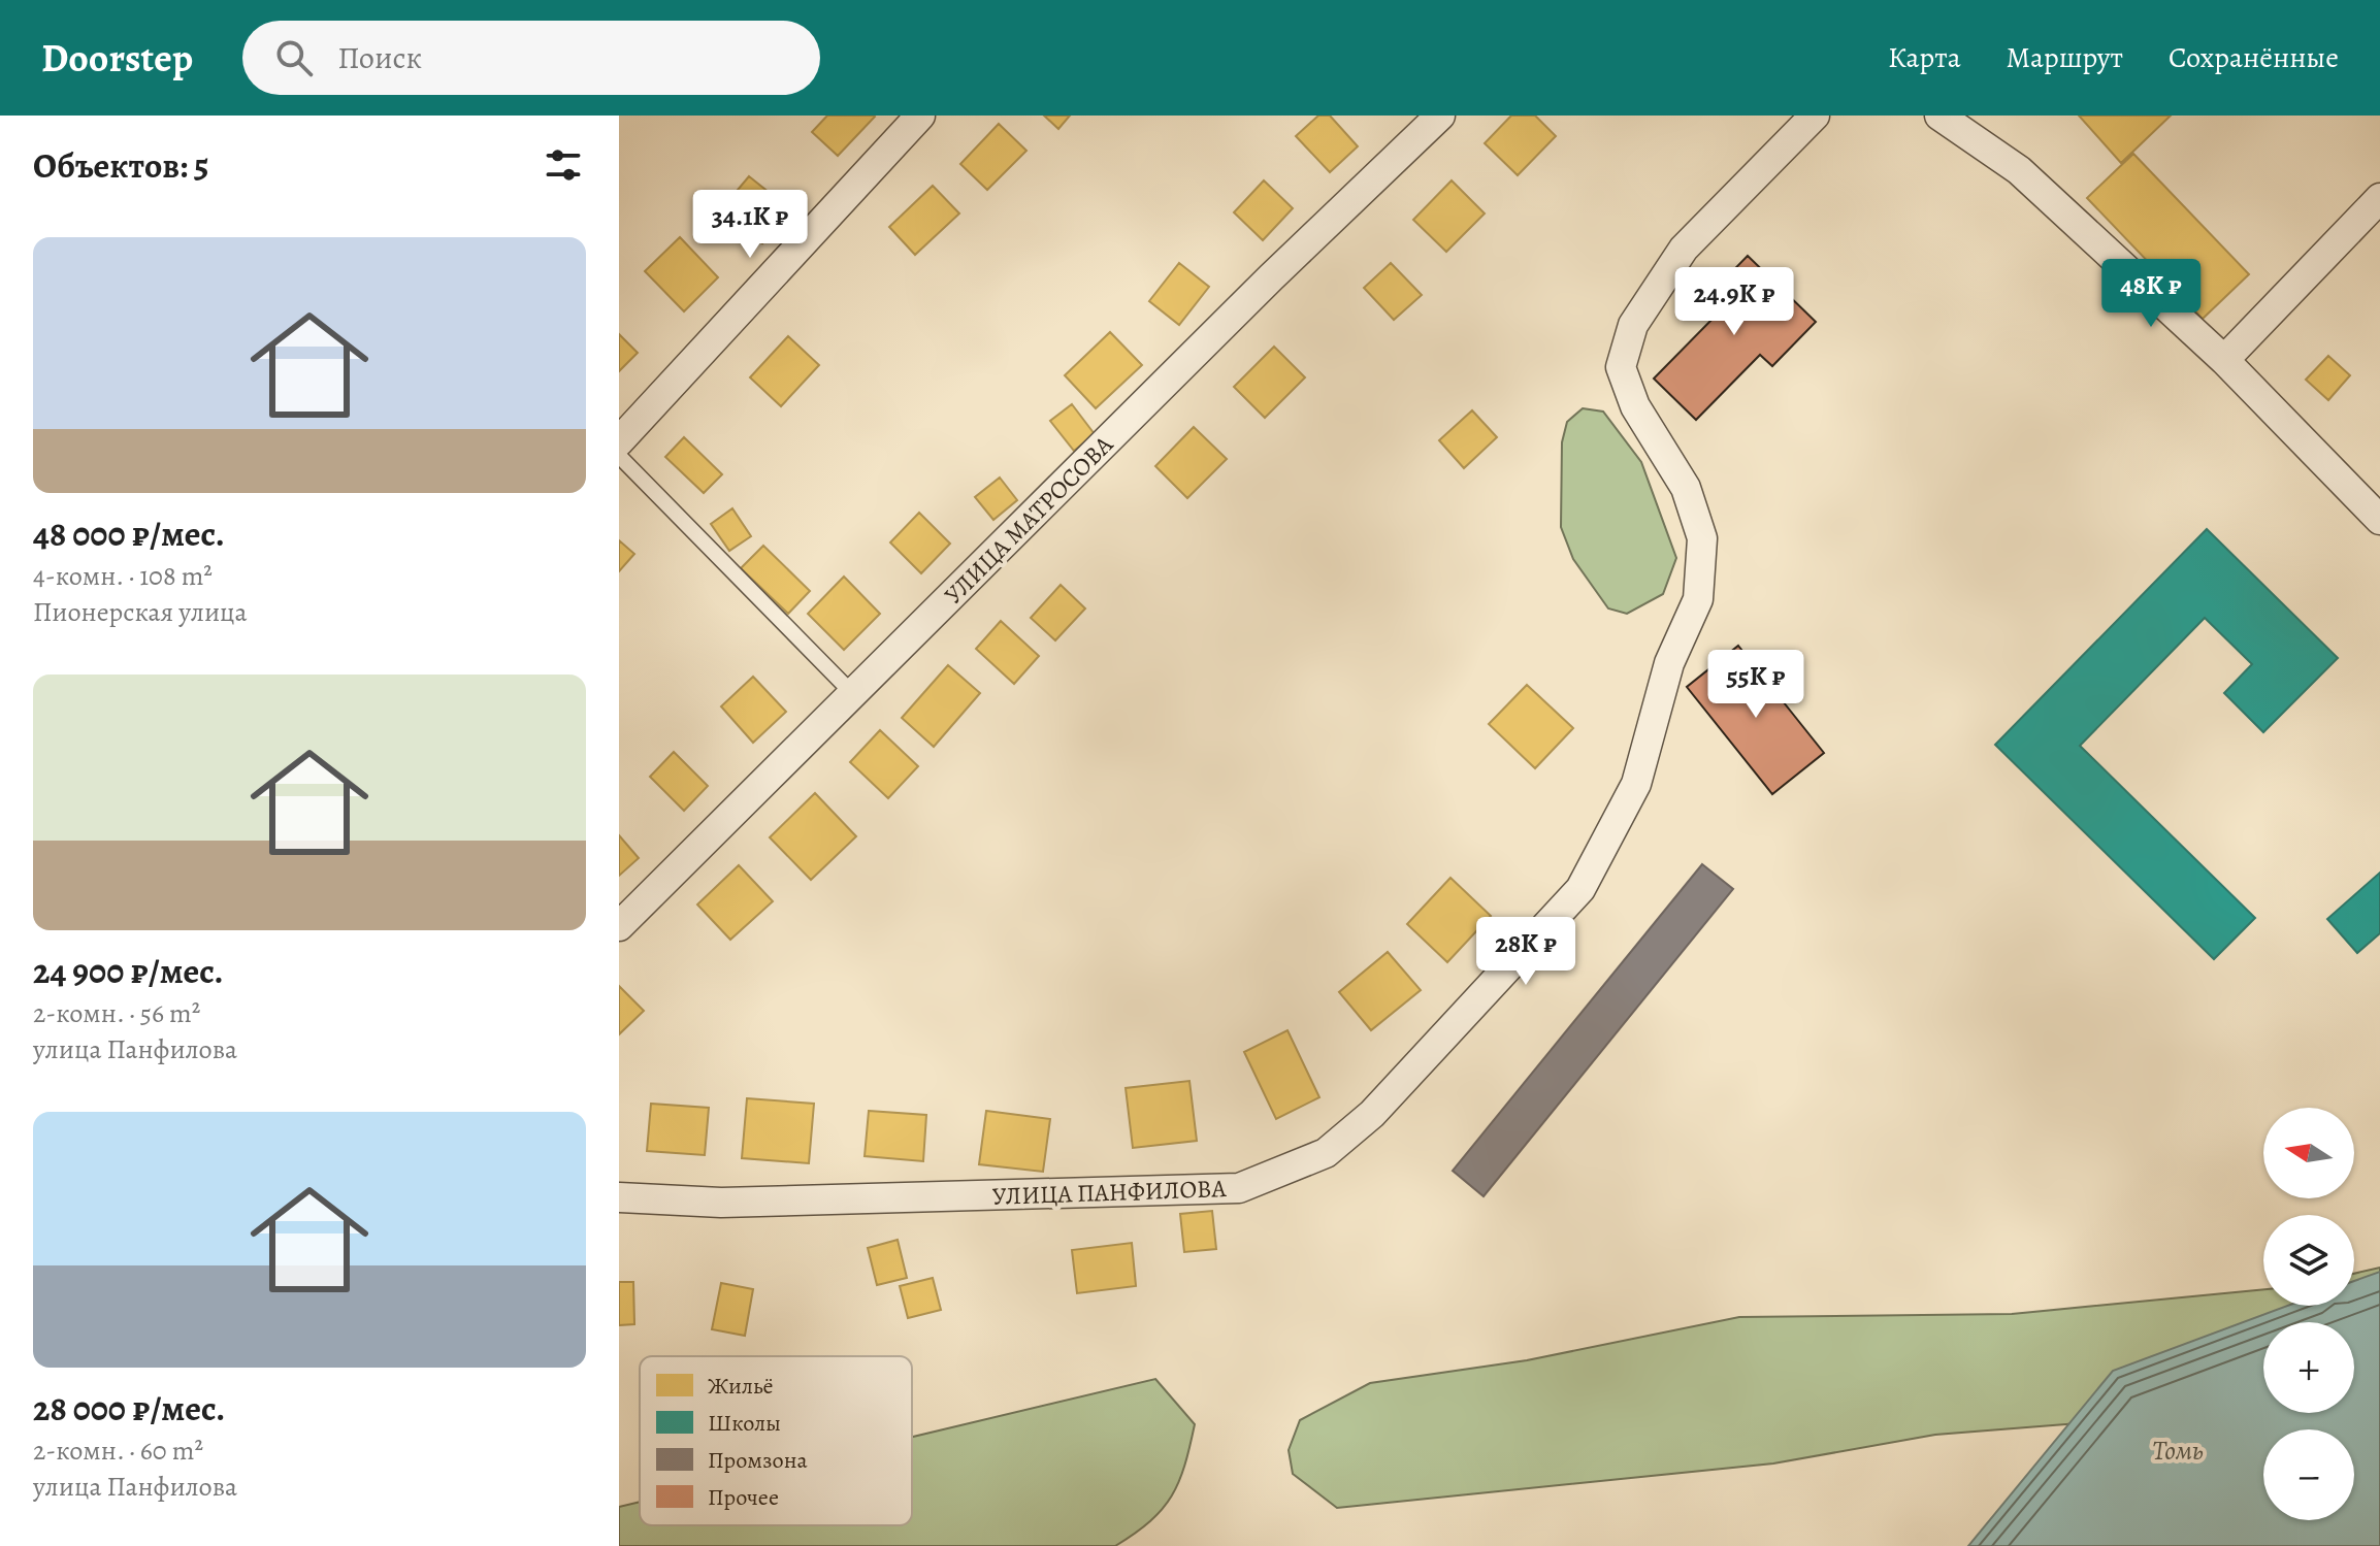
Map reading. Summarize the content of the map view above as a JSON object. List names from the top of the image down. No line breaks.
{"streets":{"street":["УЛИЦА МАТРОСОВА","УЛИЦА ПАНФИЛОВА"]},"water":["Томь"],"legend":["Жильё","Школы","Промзона","Прочее"],"north":"left","page":{"header":"Doorstep","search":"Поиск","nav":["Карта","Маршрут","Сохранённые"],"heading":"Объектов: 5","price":["34.1K ₽","48K ₽","24.9K ₽","55K ₽","28K ₽"],"list":[{"name":"48 000 ₽/мес.","note":"4-комн. · 108 m² · Пионерская улица"},{"name":"24 900 ₽/мес.","note":"2-комн. · 56 m² · улица Панфилова"},{"name":"28 000 ₽/мес.","note":"2-комн. · 60 m² · улица Панфилова"}],"map_buttons":["+","−"]}}
